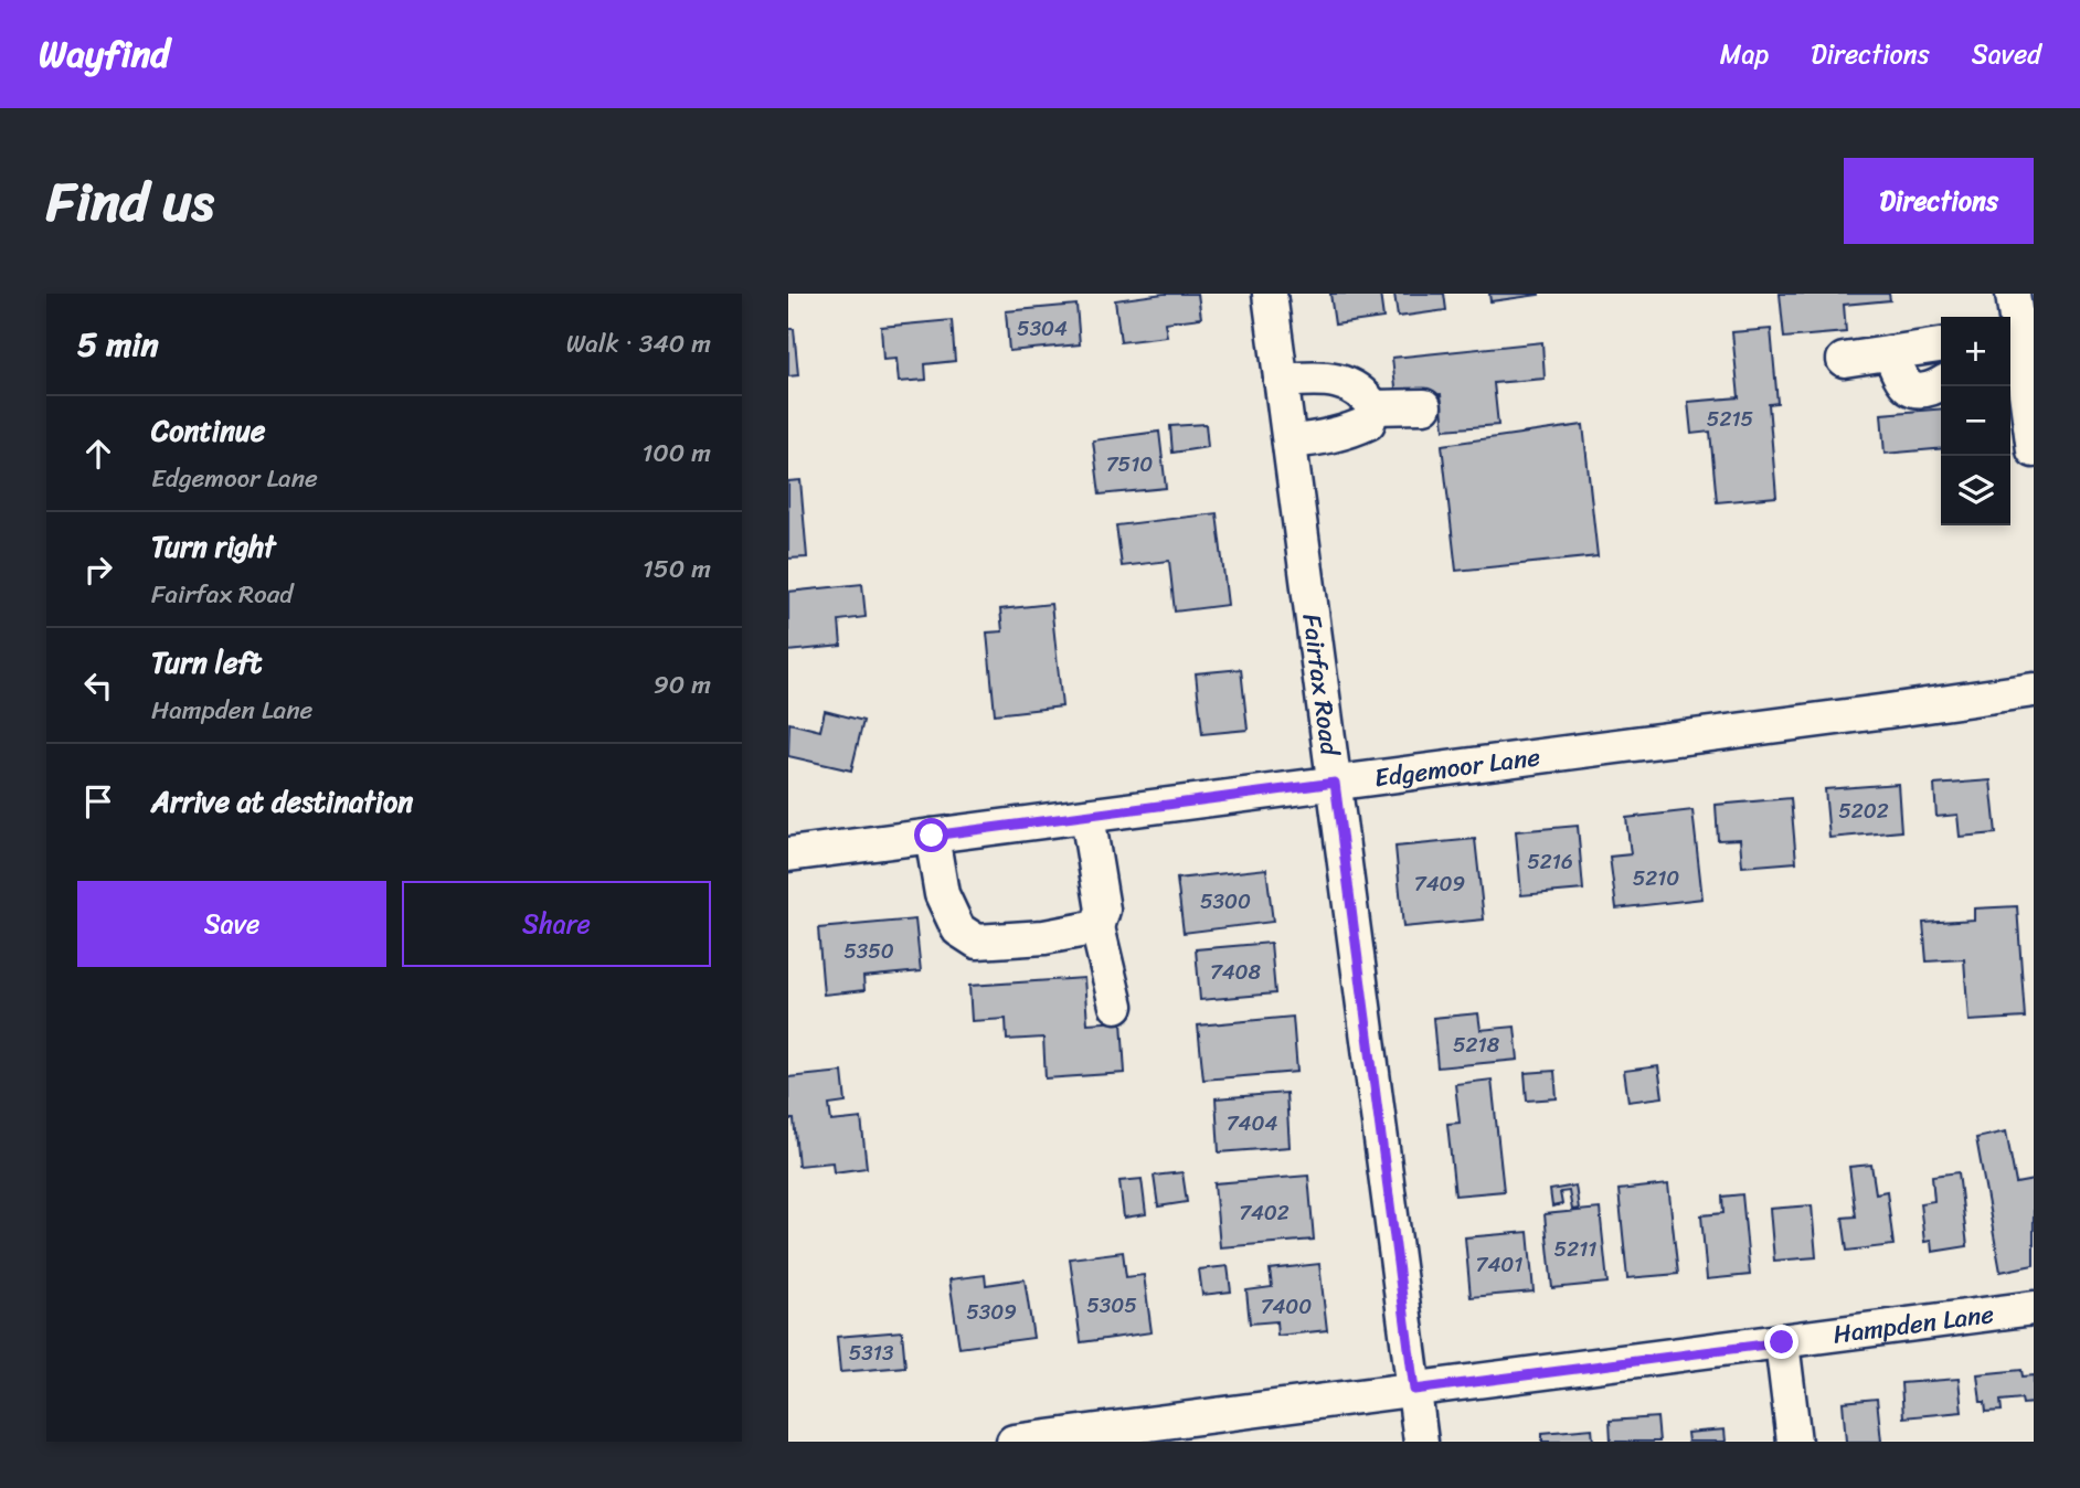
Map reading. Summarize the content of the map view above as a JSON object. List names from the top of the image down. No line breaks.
{"streets":{"street":["Fairfax Road","Edgemoor Lane","Hampden Lane"]},"crossings":[["Fairfax Road","Edgemoor Lane"],["Fairfax Road","Hampden Lane"]],"house_numbers":["5304","5215","7510","5202","5216","5210","7409","5300","5350","7408","5218","7404","7402","5211","7401","5305","7400","5309","5313"],"page":{"header":"Wayfind","nav":["Map","Directions","Saved"],"title":"Find us","buttons":["Directions",["Save","Share"]],"heading":["5 min","Walk · 340 m"],"map_buttons":["+","−"],"list":[["Continue","Edgemoor Lane","100 m"],["Turn right","Fairfax Road","150 m"],["Turn left","Hampden Lane","90 m"],"Arrive at destination"]}}
